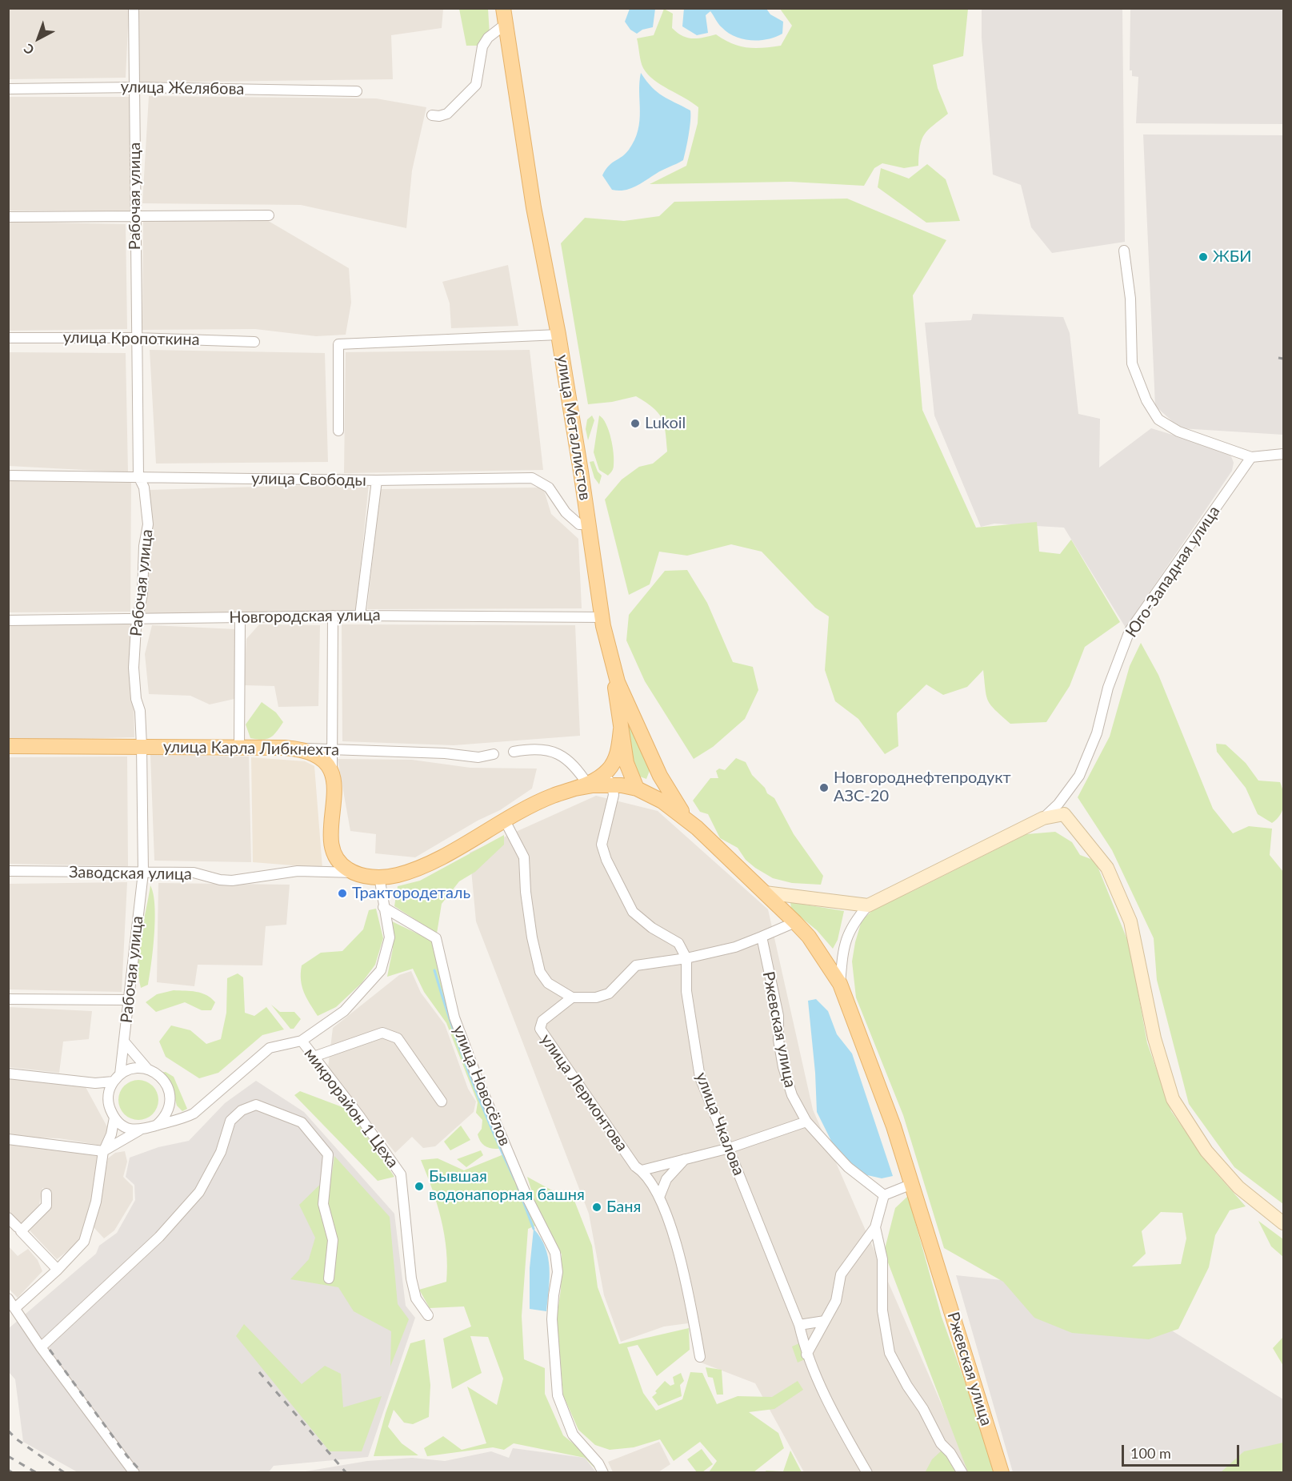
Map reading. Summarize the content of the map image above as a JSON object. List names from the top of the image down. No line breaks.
{"streets":{"main road":["улица Металлистов","улица Карла Либкнехта","Заводская улица","Ржевская улица"],"street":["улица Желябова","Рабочая улица","улица Кропоткина","улица Свободы","Юго-Западная улица","Новгородская улица","улица Новосёлов","улица Лермонтова","микрорайон 1 Цеха","улица Чкалова"]},"crossings":[["улица Желябова","Рабочая улица"],["Рабочая улица","улица Кропоткина"],["Рабочая улица","улица Свободы"],["Рабочая улица","Новгородская улица"],["Рабочая улица","улица Карла Либкнехта"],["Рабочая улица","Заводская улица"],["улица Металлистов","улица Свободы"],["улица Металлистов","Новгородская улица"],["улица Металлистов","Заводская улица"],["улица Металлистов","Ржевская улица"],["Заводская улица","Ржевская улица"]],"places":["ЖБИ","Lukoil","Новгороднефтепродукт АЗС-20","Трактородеталь","Бывшая водонапорная башня","Баня"],"scale_bar":"100 m","north":"bottom left"}
